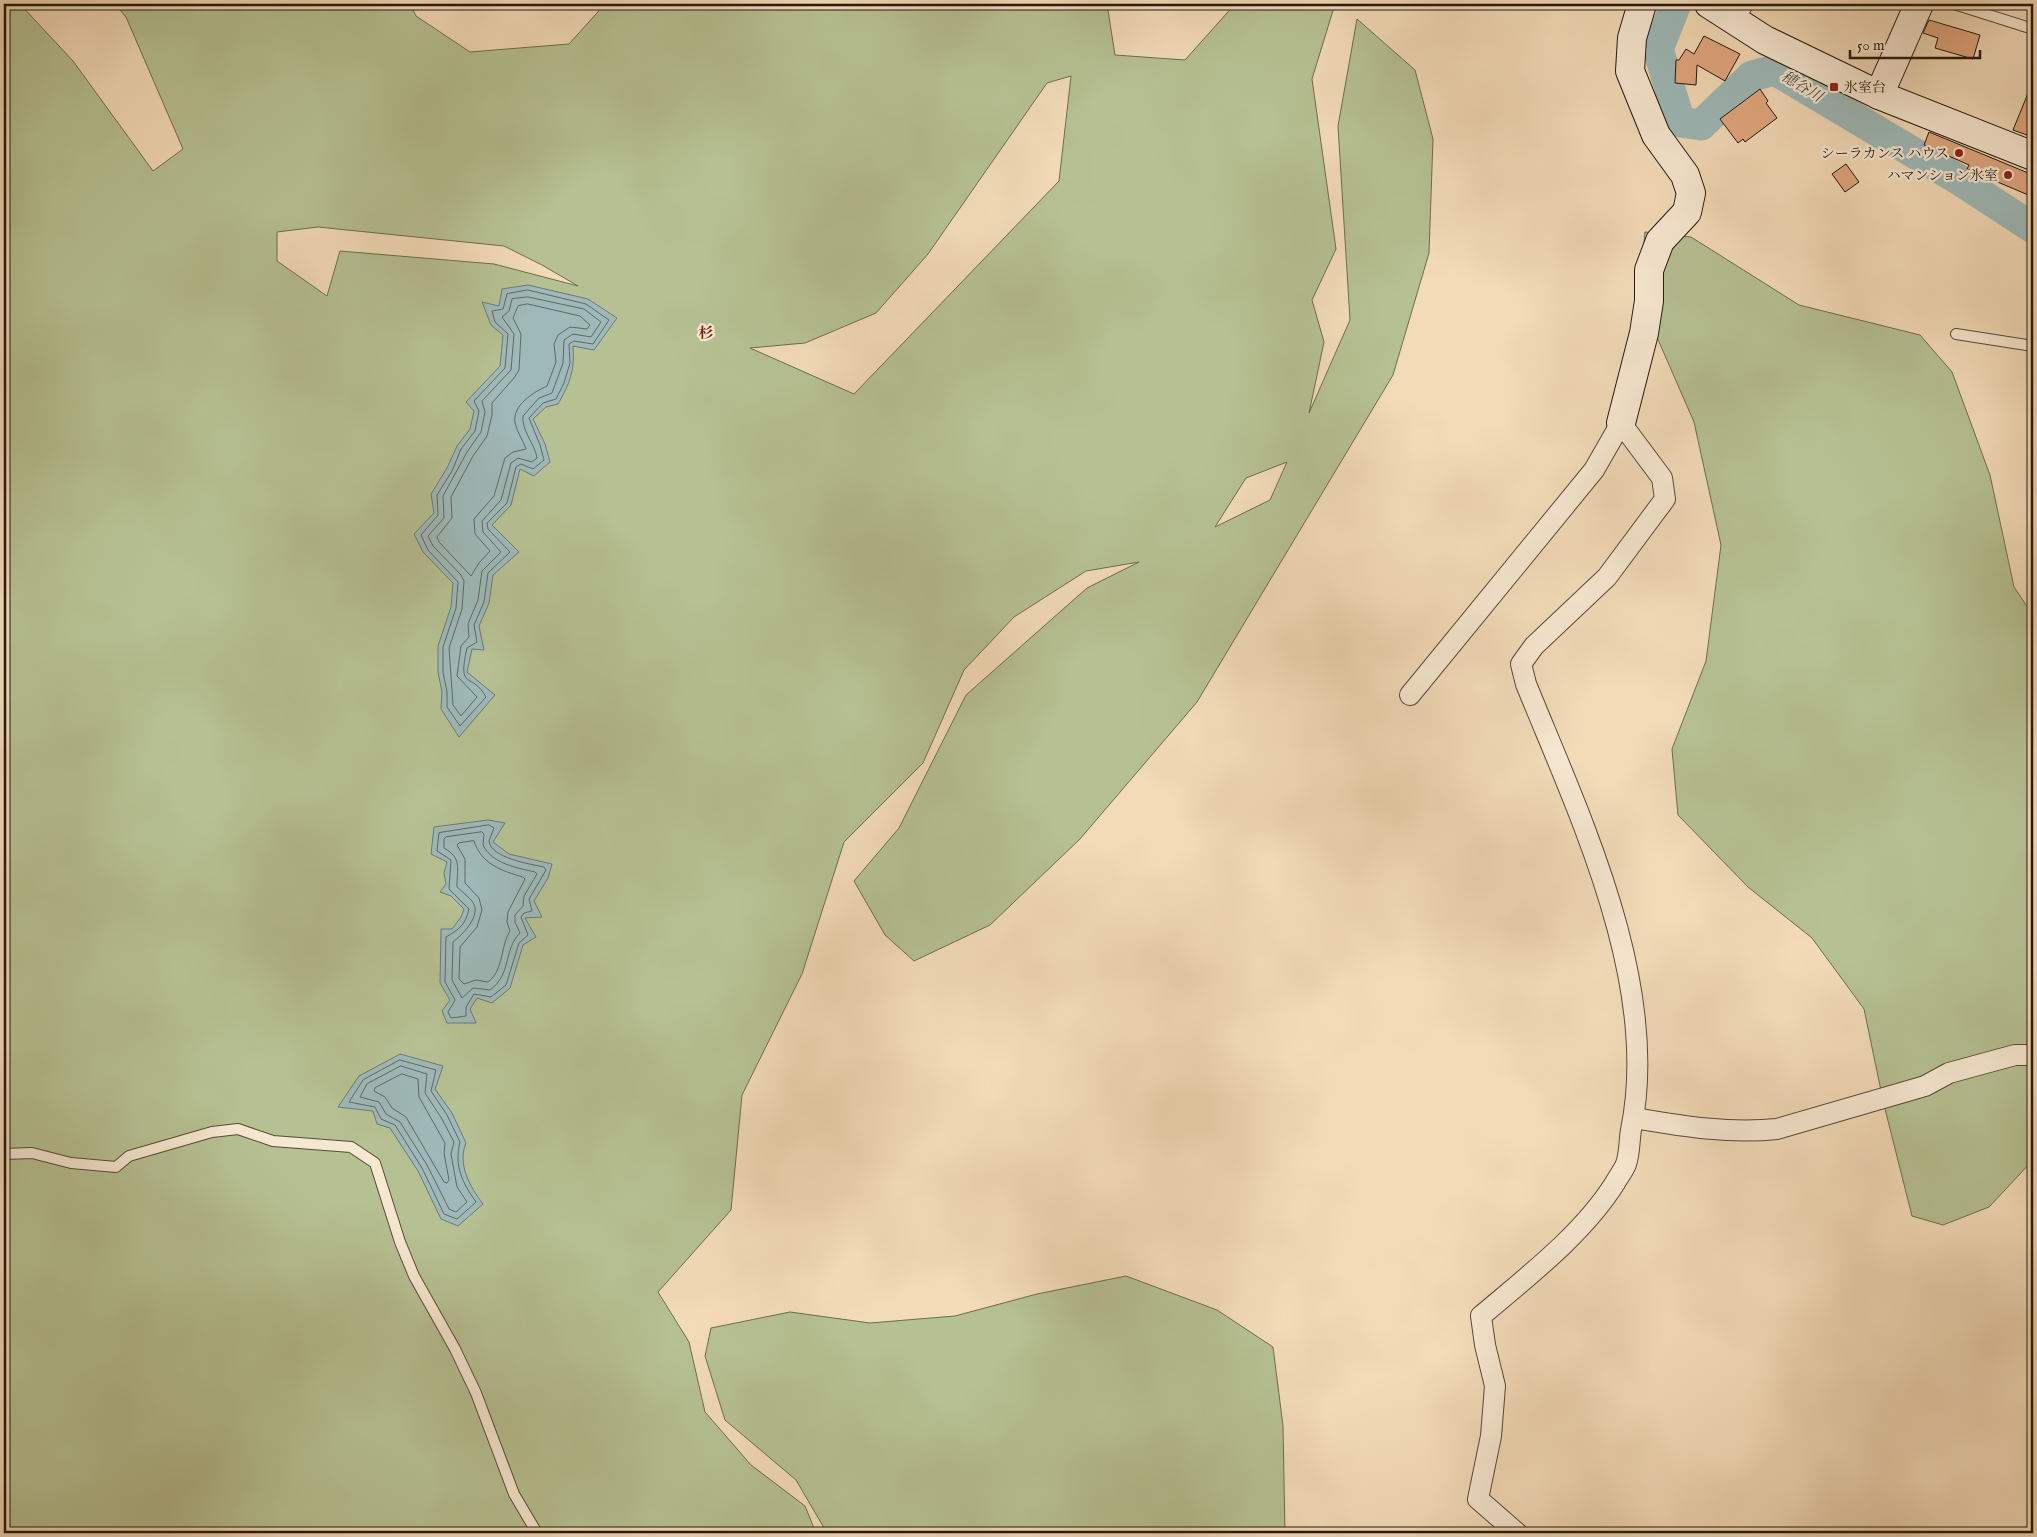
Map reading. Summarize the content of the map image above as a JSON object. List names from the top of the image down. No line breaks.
{"districts":["杉"],"water":["穂谷川"],"places":{"transit":["氷室台"],"other":["シーラカンス ハウス","ハマンション氷室"]},"scale_bar":"50 m"}
